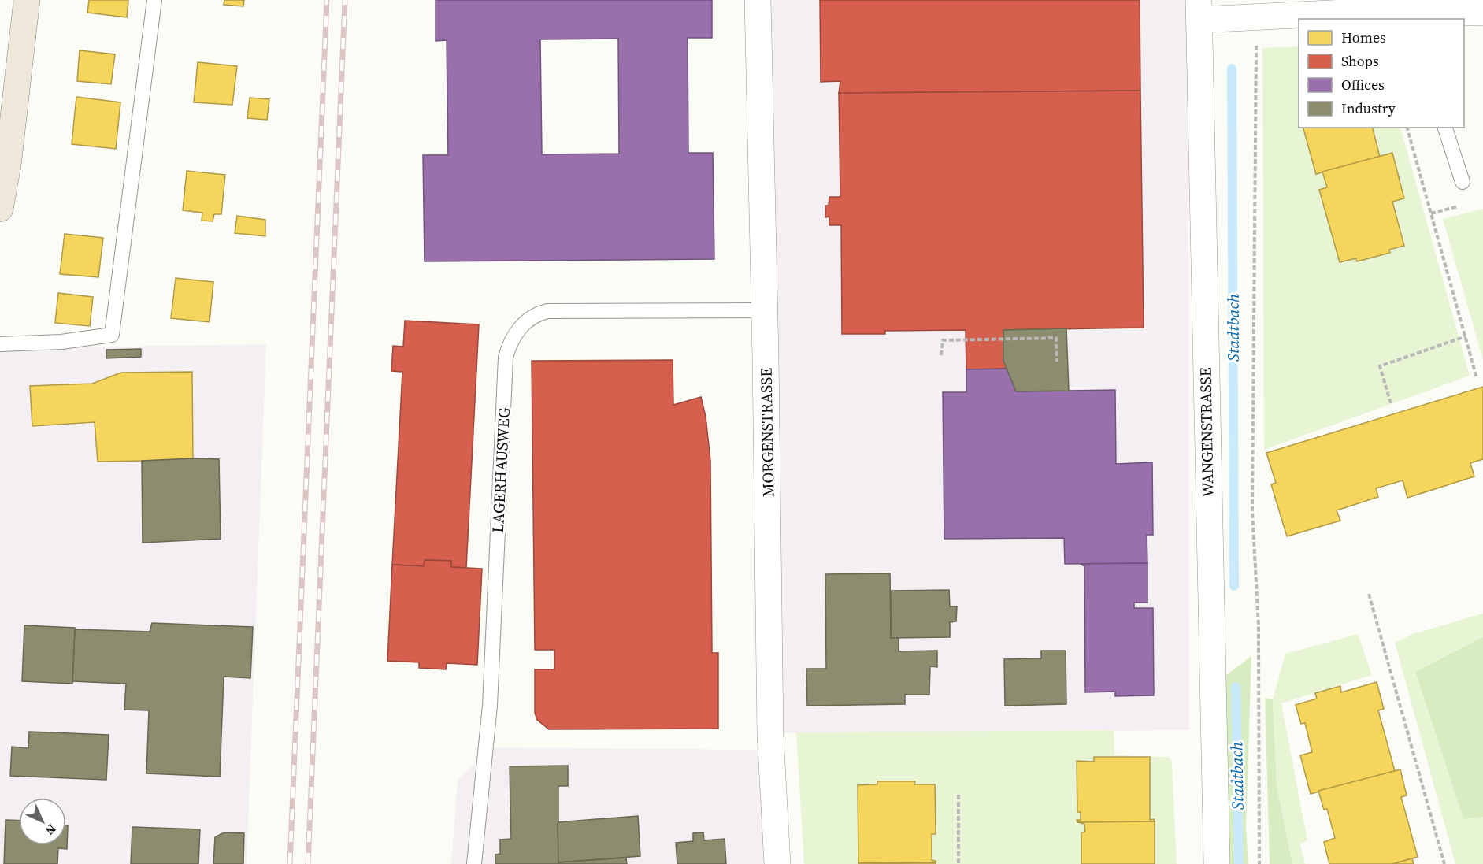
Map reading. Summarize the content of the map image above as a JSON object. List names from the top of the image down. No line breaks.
{"streets":{"street":["MORGENSTRASSE","WANGENSTRASSE"],"lane":["LAGERHAUSWEG"]},"crossings":[["MORGENSTRASSE","LAGERHAUSWEG"]],"water":["Stadtbach"],"legend":["Homes","Shops","Offices","Industry"],"north":"bottom right"}
